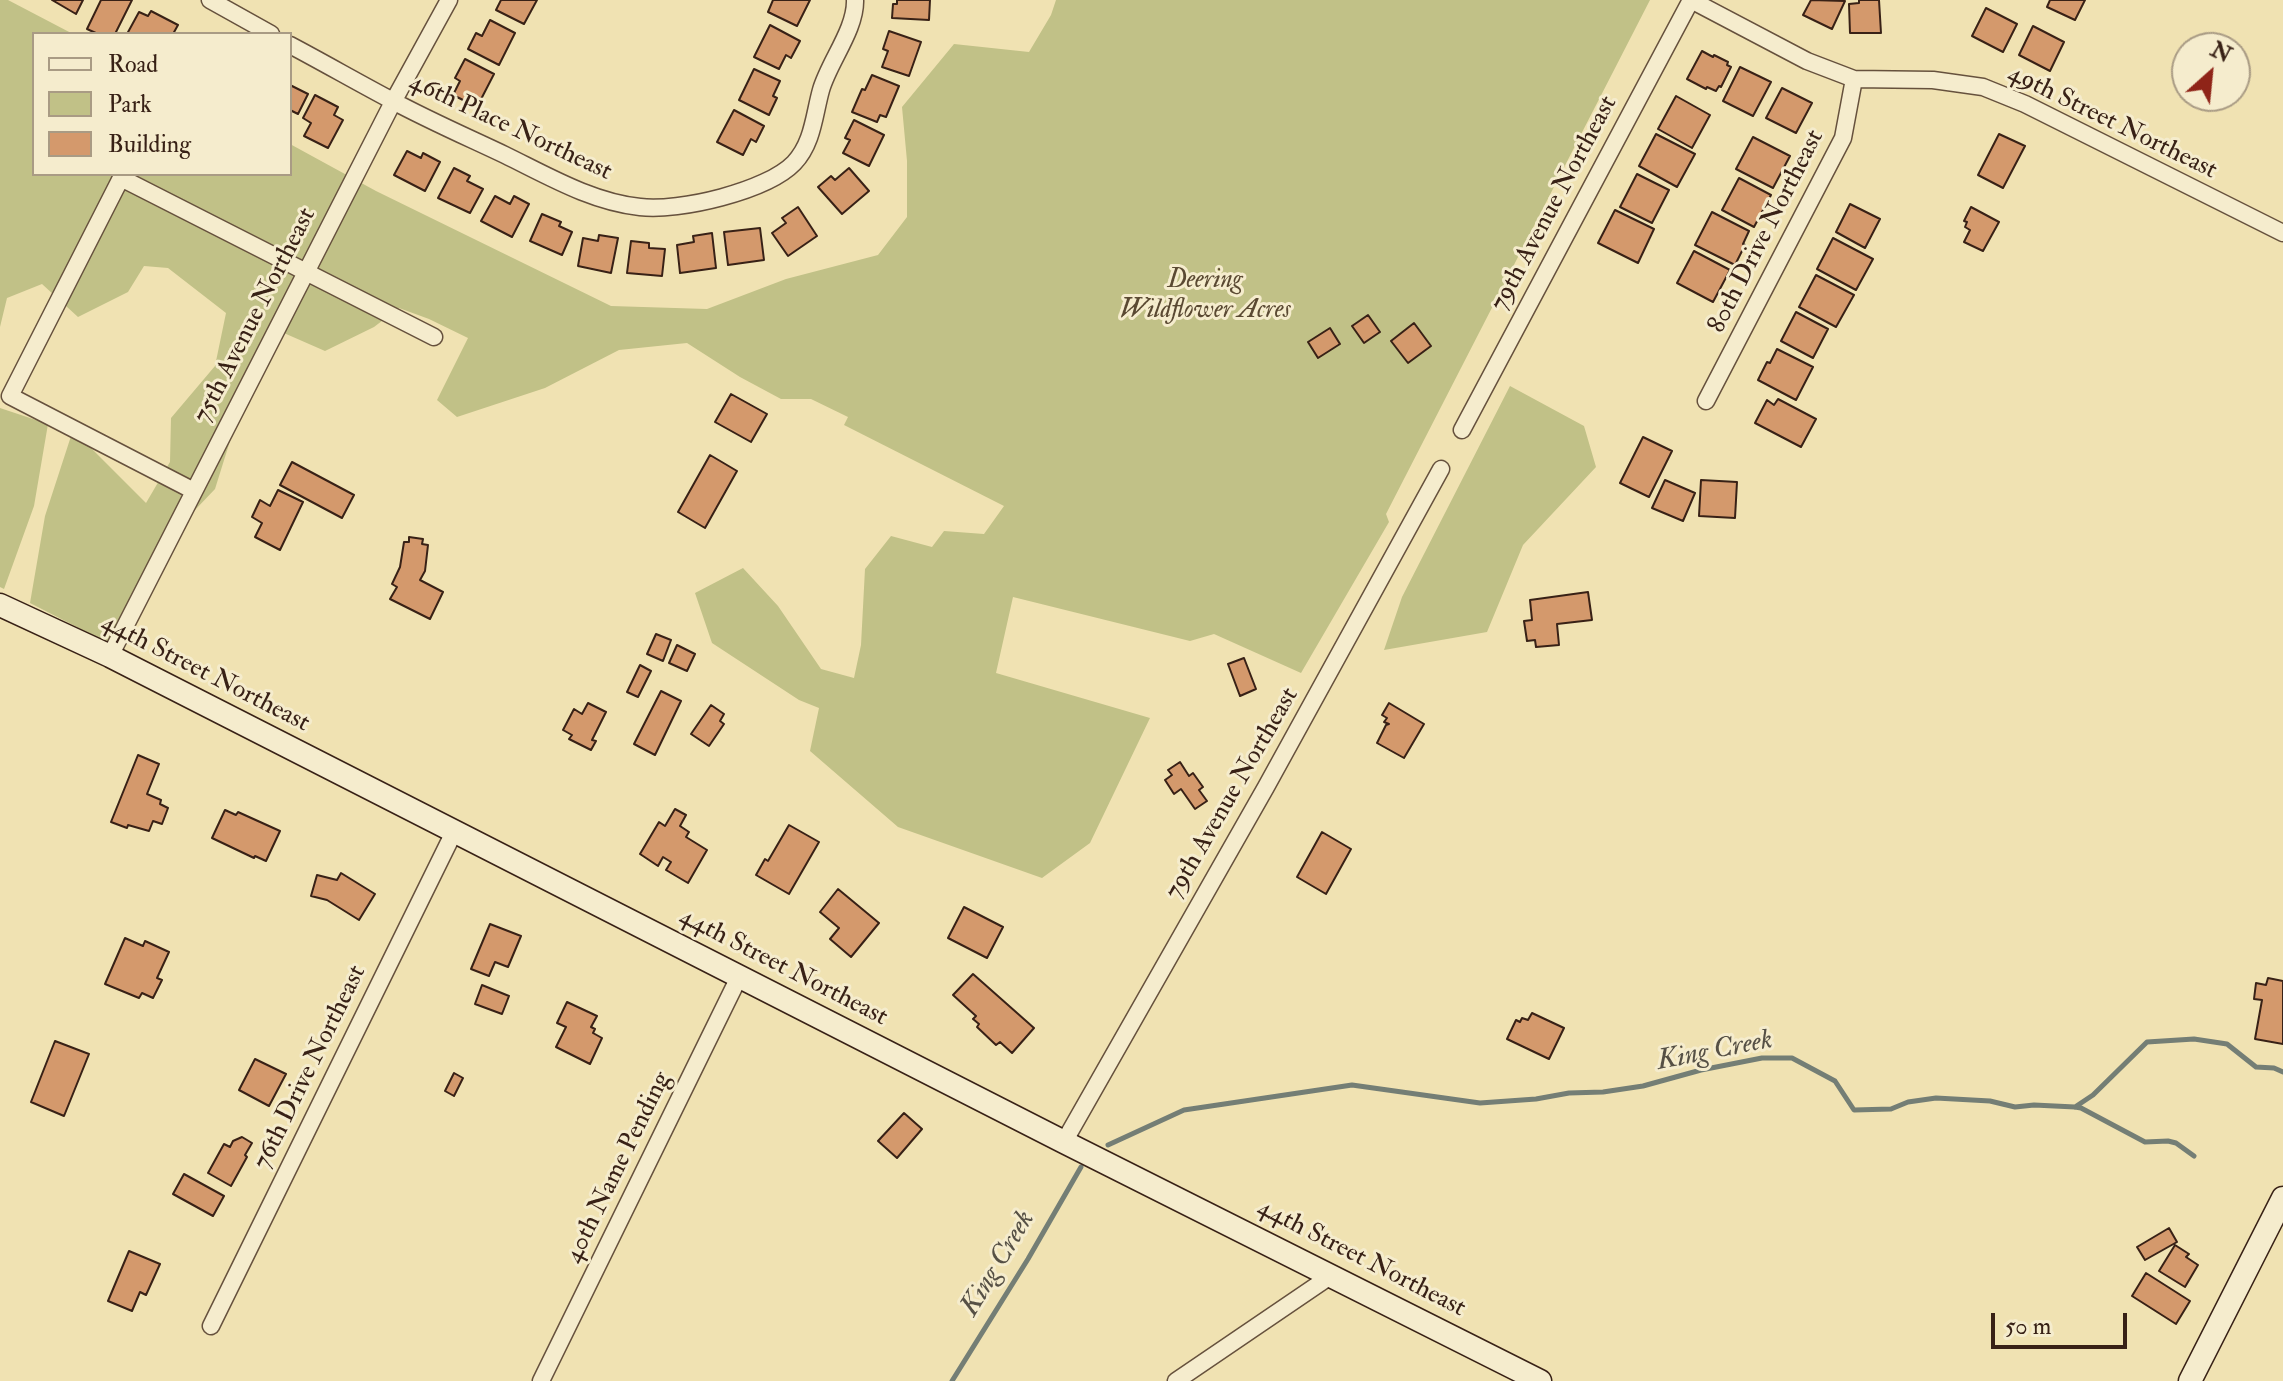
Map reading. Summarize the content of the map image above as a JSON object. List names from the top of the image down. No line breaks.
{"streets":{"street":["49th Street Northeast","46th Place Northeast","79th Avenue Northeast","80th Drive Northeast","75th Avenue Northeast","44th Street Northeast","76th Drive Northeast","40th Name Pending"]},"crossings":[["49th Street Northeast","79th Avenue Northeast"],["49th Street Northeast","80th Drive Northeast"],["46th Place Northeast","75th Avenue Northeast"],["79th Avenue Northeast","44th Street Northeast"],["75th Avenue Northeast","44th Street Northeast"],["44th Street Northeast","76th Drive Northeast"],["44th Street Northeast","40th Name Pending"]],"water":["King Creek"],"parks":["Deering Wildflower Acres"],"legend":["Road","Park","Building"],"scale_bar":"50 m","north":"top right"}
